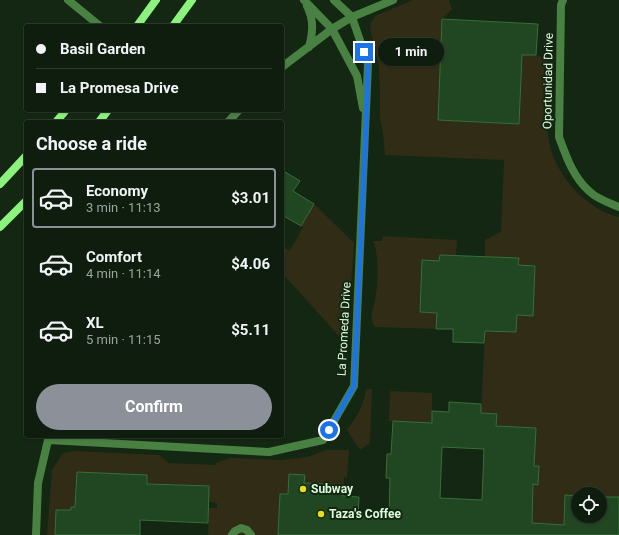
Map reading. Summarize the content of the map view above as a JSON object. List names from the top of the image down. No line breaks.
{"streets":{"street":["Oportunidad Drive","La Promeda Drive"]},"places":["Subway","Taza's Coffee"],"page":{"banner":["Basil Garden","La Promesa Drive"],"bubble":"1 min","heading":"Choose a ride","list":[{"name":"Economy","note":"3 min · 11:13","value":"$3.01"},{"name":"Comfort","note":"4 min · 11:14","value":"$4.06"},{"name":"XL","note":"5 min · 11:15","value":"$5.11"}],"buttons":"Confirm"}}
